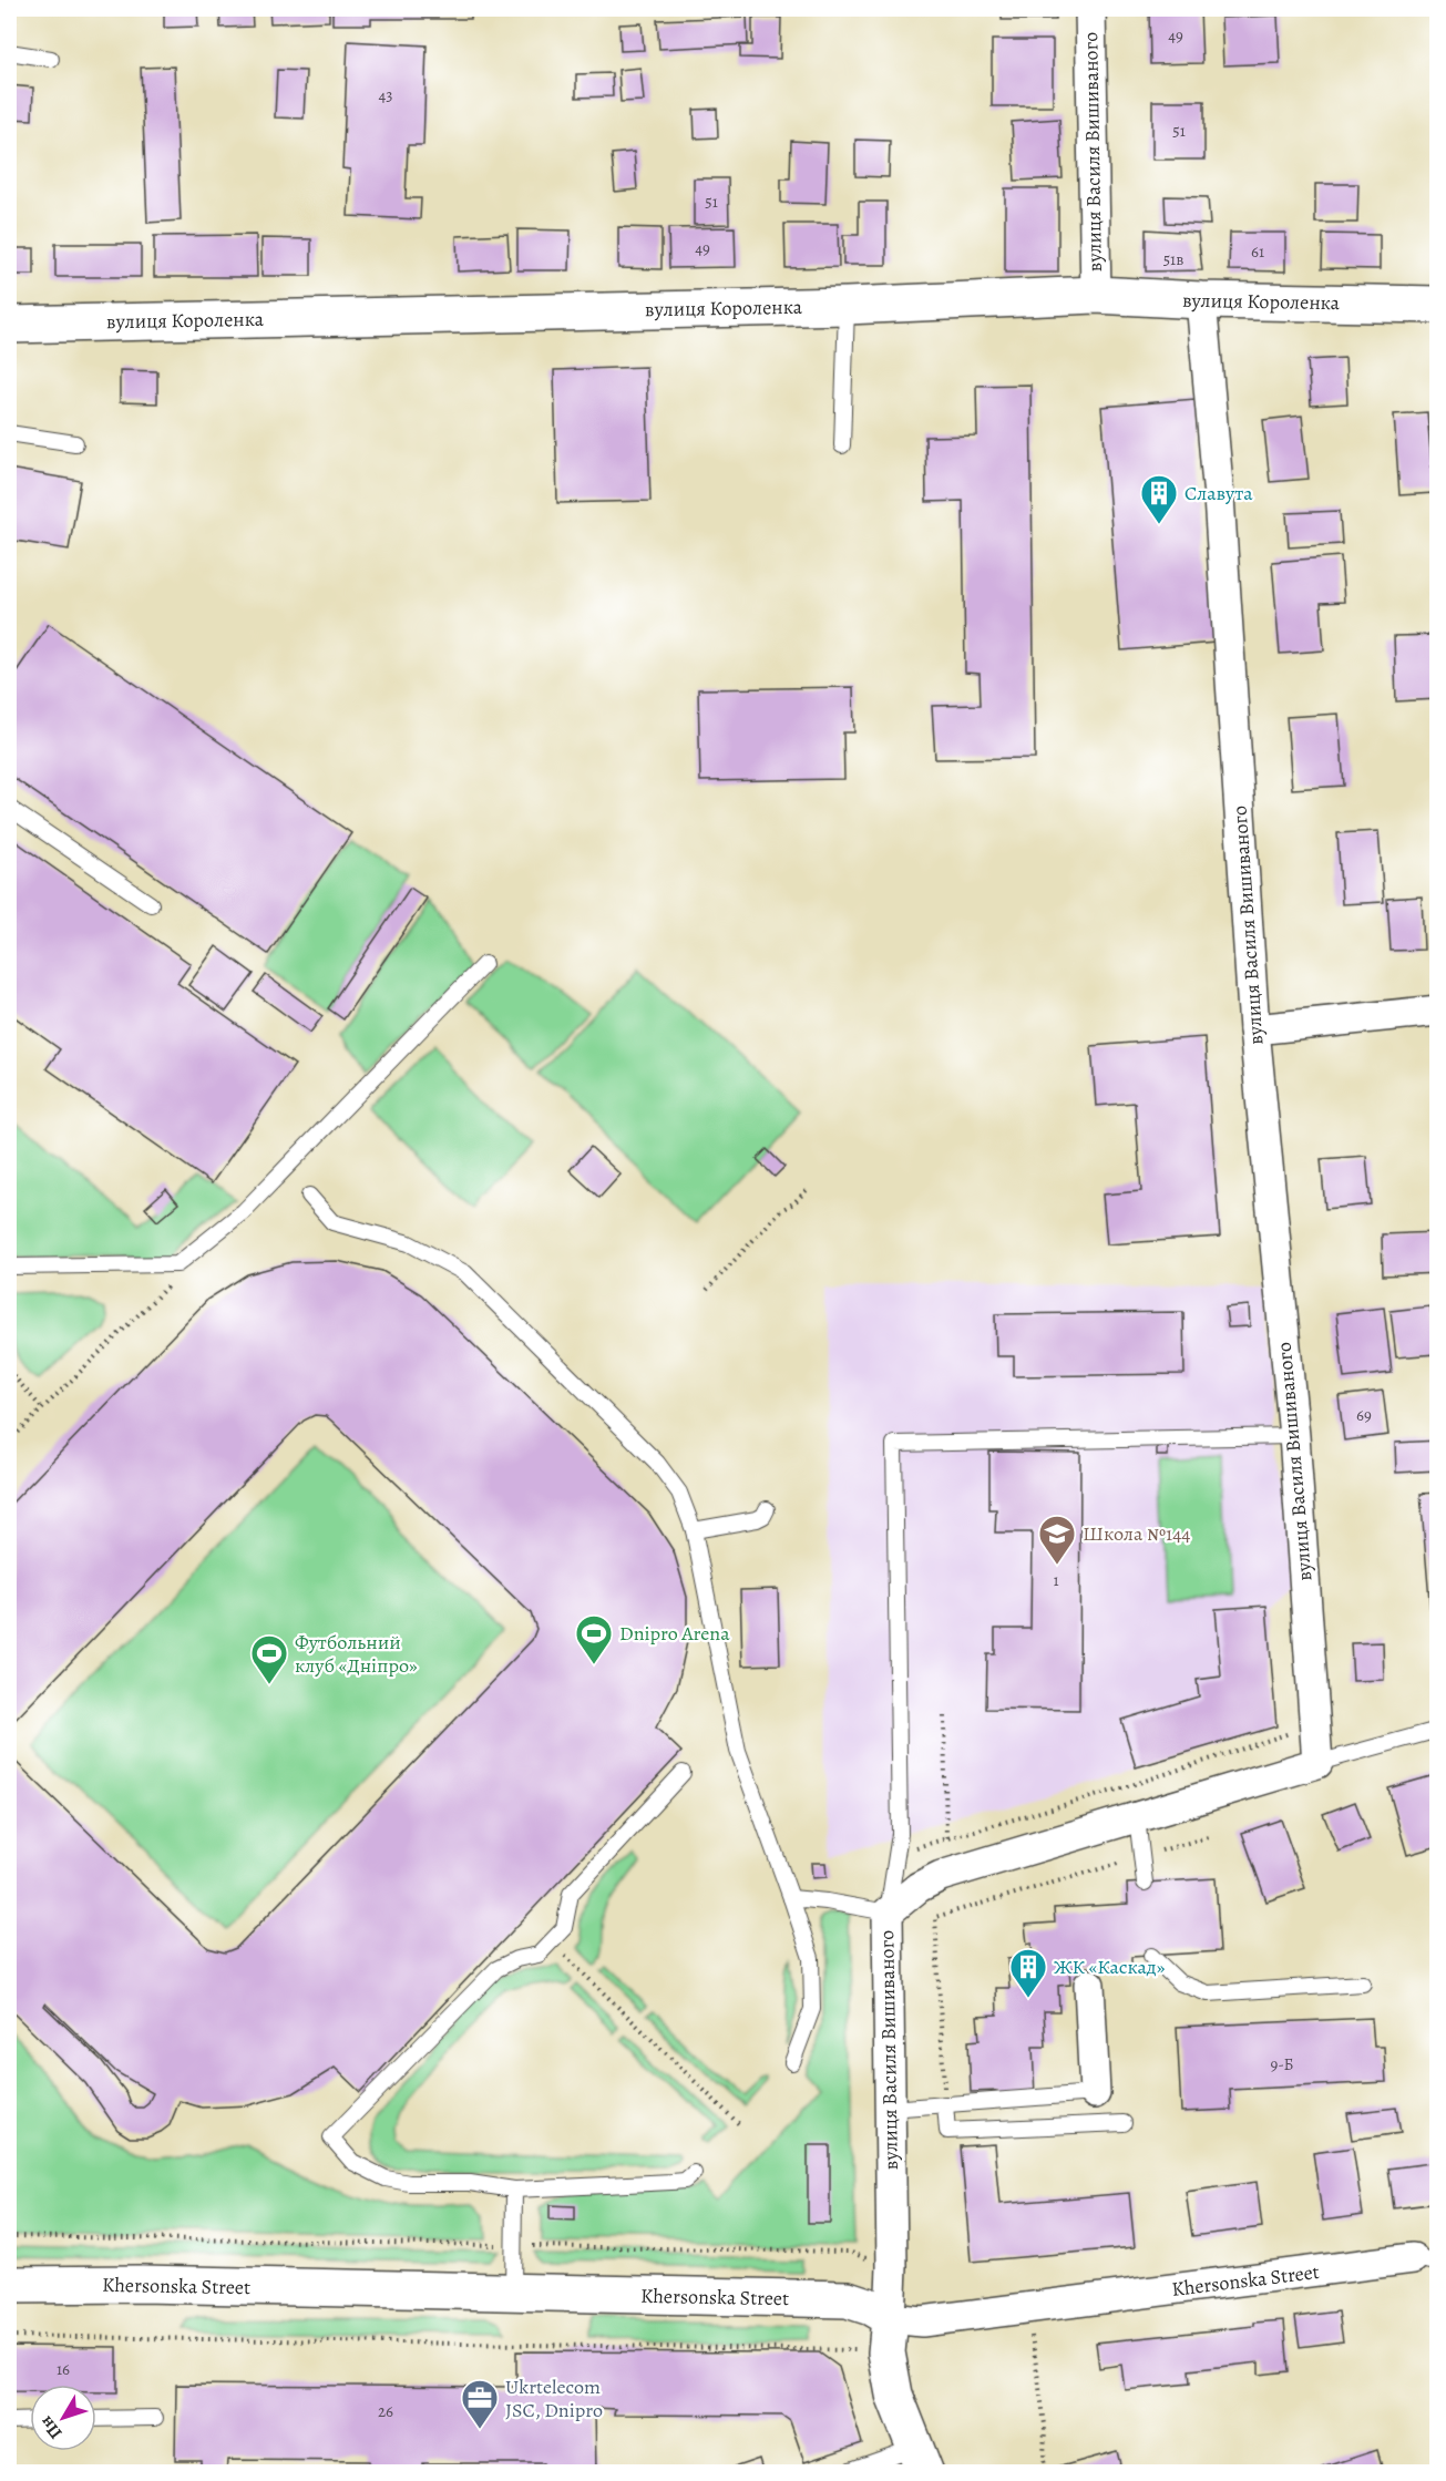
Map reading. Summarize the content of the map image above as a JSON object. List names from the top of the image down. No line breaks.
{"streets":{"street":["вулиця Василя Вишиваного","вулиця Короленка","Khersonska Street"]},"crossings":[["вулиця Василя Вишиваного","вулиця Короленка"],["вулиця Василя Вишиваного","Khersonska Street"]],"places":{"building":["Славута","ЖК «Каскад»"],"school or university":["Школа №144"],"sports":["Dnipro Arena","Футбольний клуб «Дніпро»"],"office":["Ukrtelecom JSC, Dnipro"]},"house_numbers":["49","43","51","51","49","61","51в","69","1","9-Б","16","26"],"north":"bottom left"}
